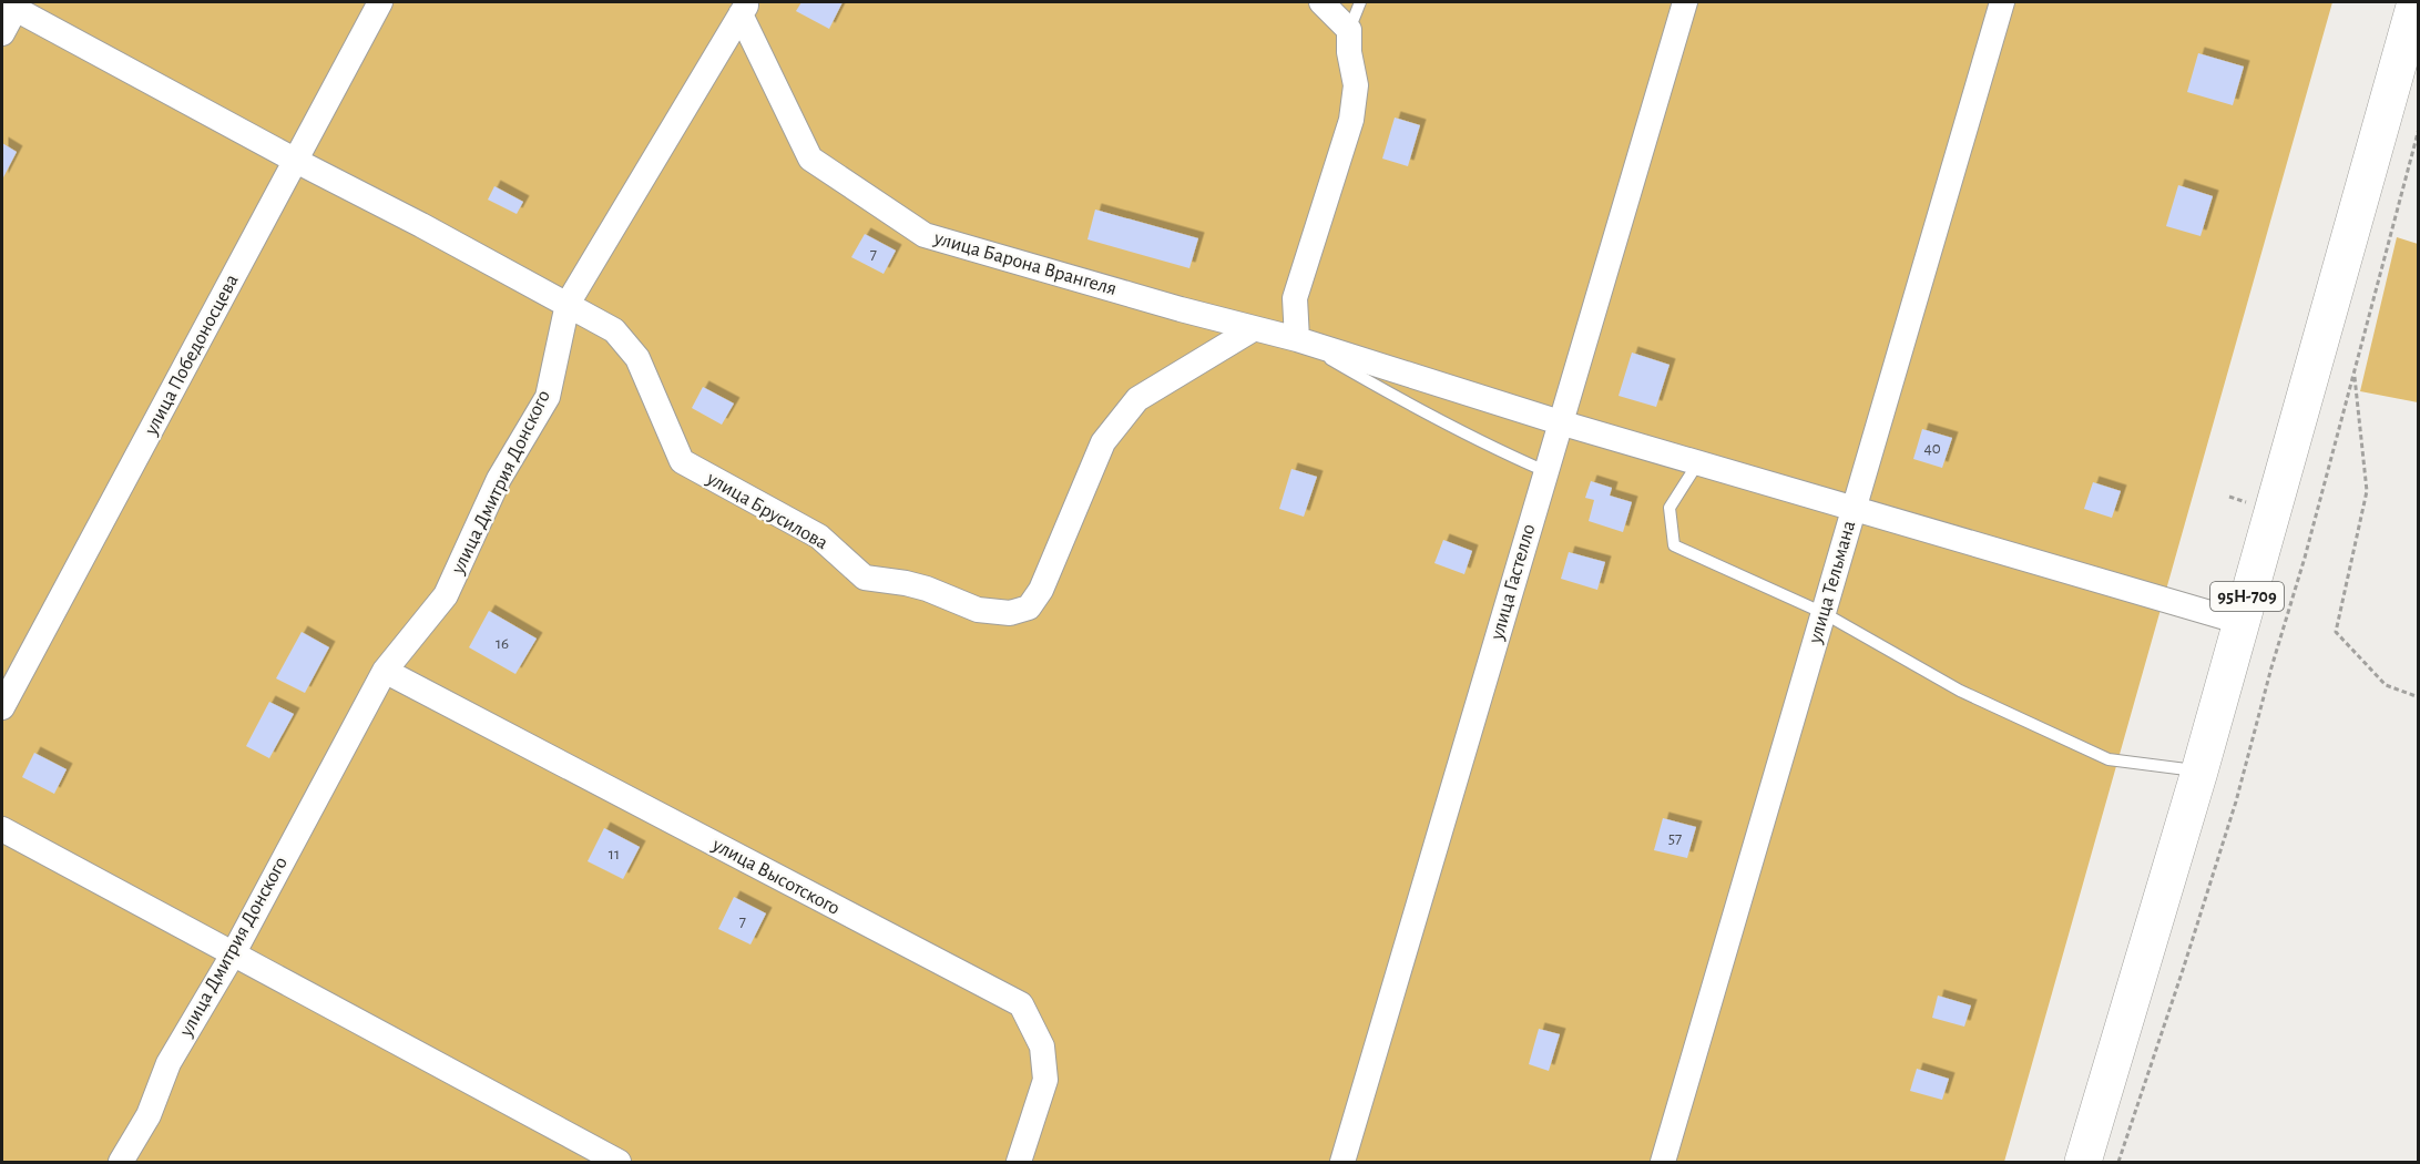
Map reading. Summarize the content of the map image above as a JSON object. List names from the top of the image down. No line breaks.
{"streets":{"main road":["95Н-709"],"street":["улица Барона Врангеля","улица Победоносцева","улица Дмитрия Донского","улица Брусилова","улица Гастелло","улица Тельмана","улица Высотского"]},"crossings":[["улица Барона Врангеля","улица Дмитрия Донского"],["улица Барона Врангеля","улица Брусилова"],["улица Барона Врангеля","улица Гастелло"],["улица Барона Врангеля","улица Тельмана"],["улица Барона Врангеля","95Н-709"],["улица Победоносцева","улица Брусилова"],["улица Дмитрия Донского","улица Брусилова"],["улица Дмитрия Донского","улица Высотского"]],"house_numbers":["7","40","16","57","11","7"]}
